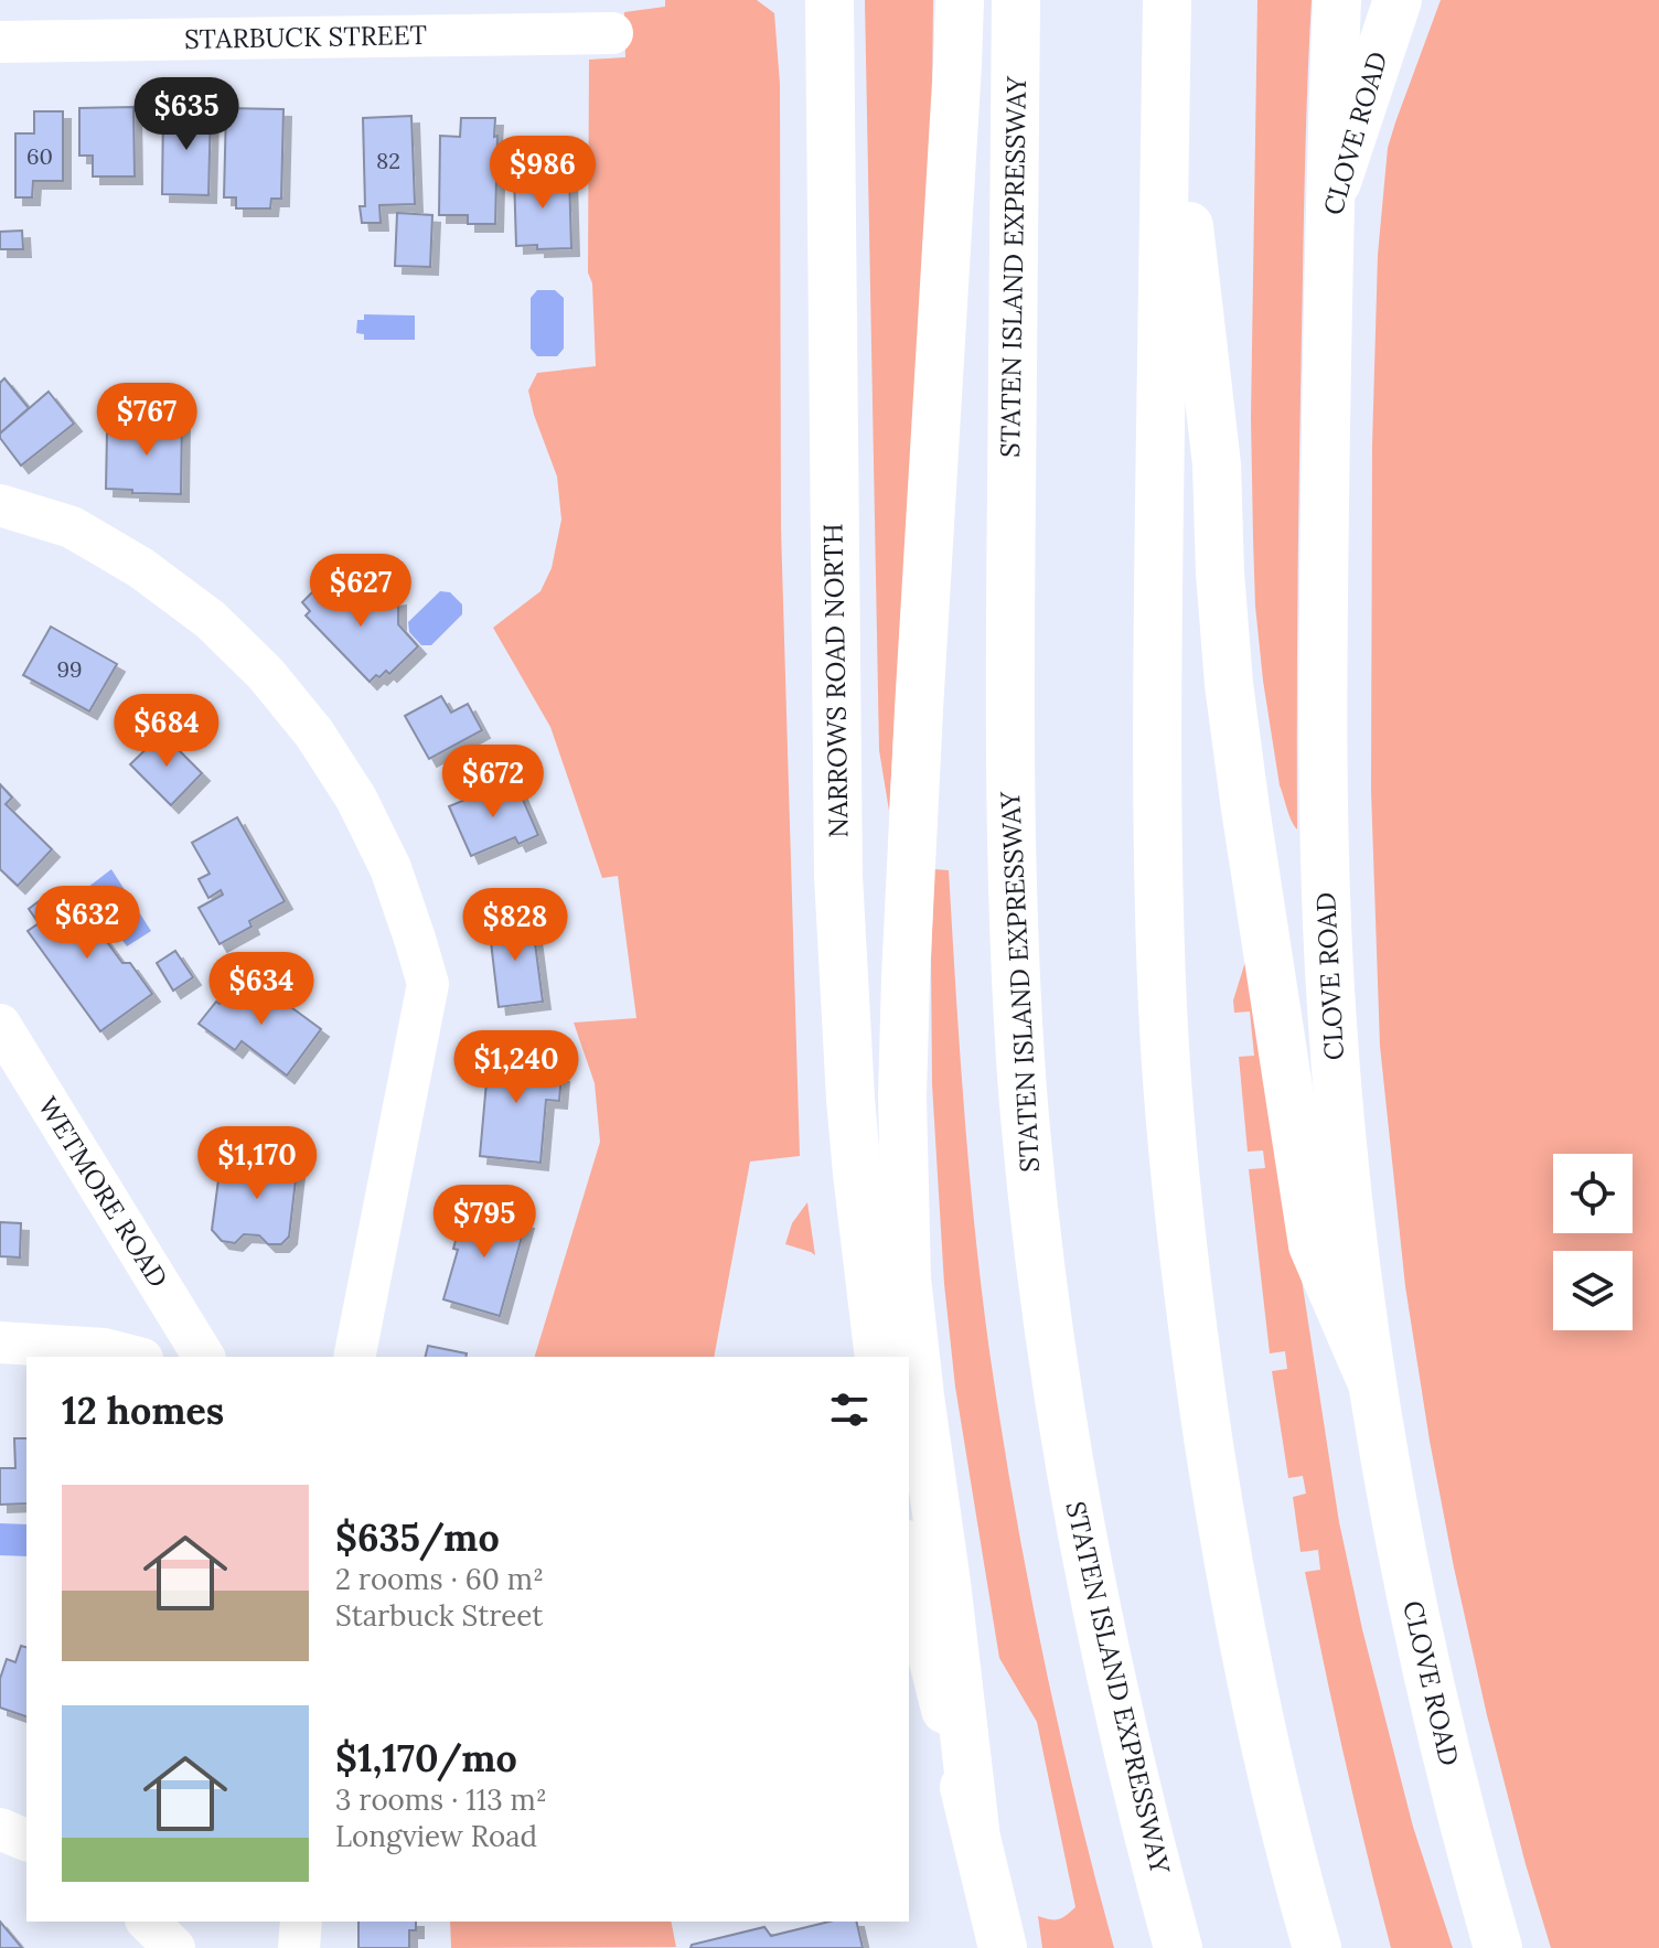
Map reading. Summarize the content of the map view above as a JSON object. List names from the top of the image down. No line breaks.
{"streets":{"main road":["CLOVE ROAD","STATEN ISLAND EXPRESSWAY","NARROWS ROAD NORTH"],"street":["STARBUCK STREET","WETMORE ROAD"]},"house_numbers":["60","82","99"],"page":{"price":["$635","$986","$767","$627","$684","$672","$632","$828","$634","$1,240","$1,170","$795"],"heading":"12 homes","list":[{"name":"$635/mo","note":"2 rooms · 60 m² · Starbuck Street"},{"name":"$1,170/mo","note":"3 rooms · 113 m² · Longview Road"}]}}
